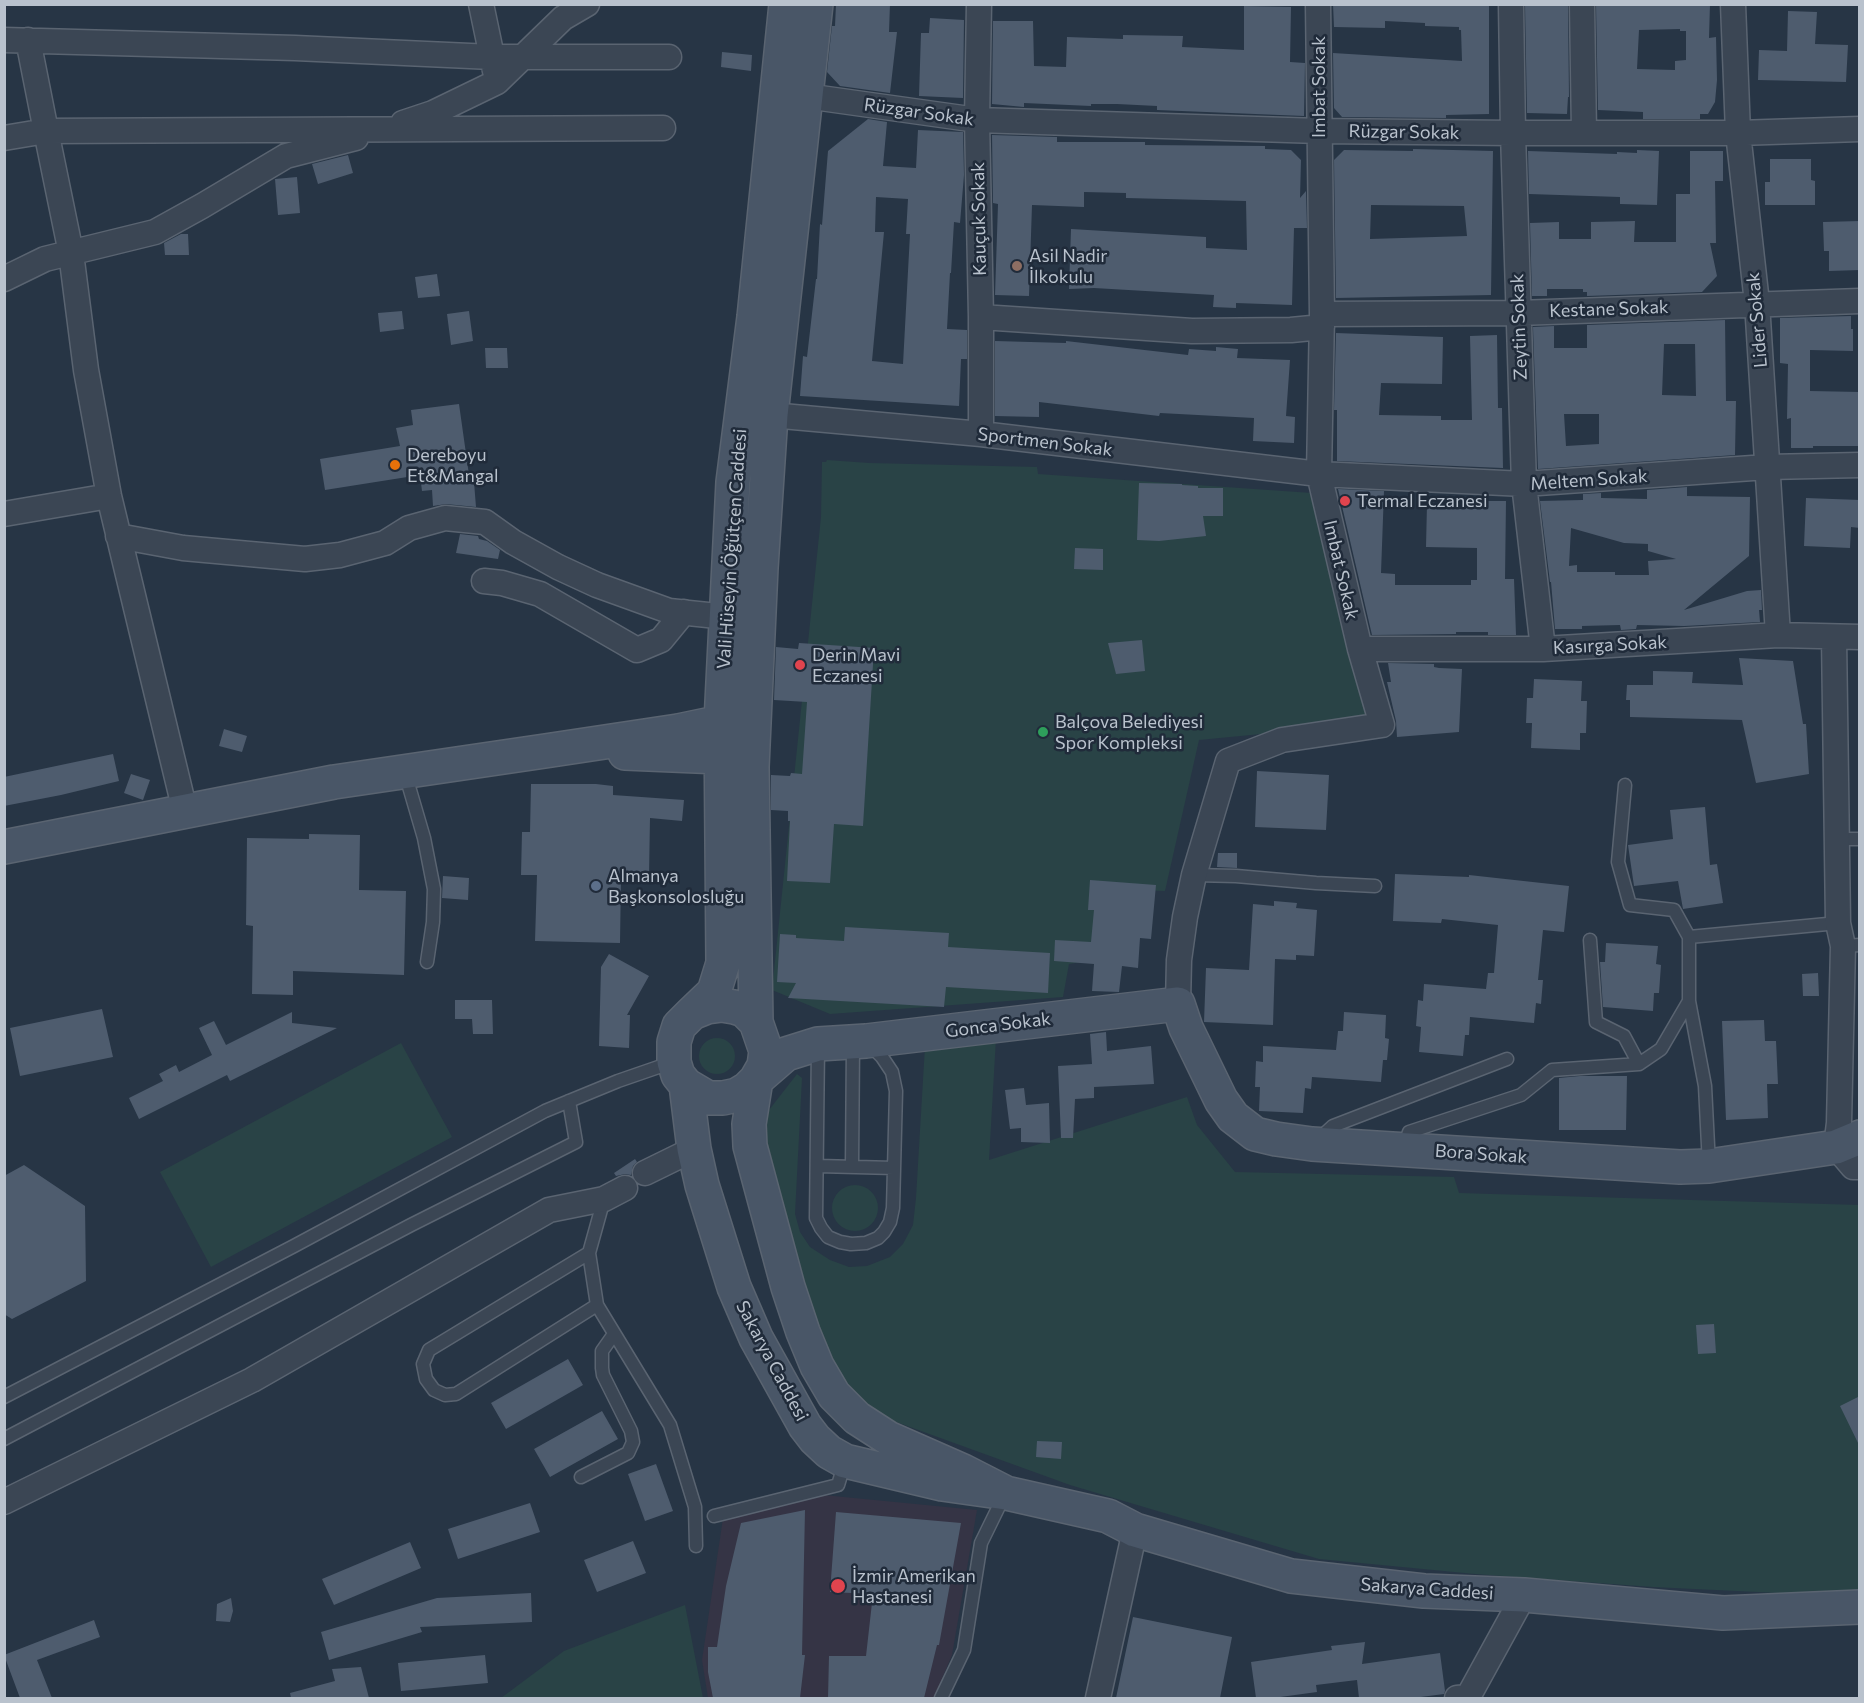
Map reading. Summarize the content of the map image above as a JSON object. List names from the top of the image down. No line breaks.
{"streets":{"main road":["Vali Hüseyin Öğütçen Caddesi","Gonca Sokak","Bora Sokak","Sakarya Caddesi"],"street":["Imbat Sokak","Rüzgar Sokak","Kauçuk Sokak","Kestane Sokak","Lider Sokak","Zeytin Sokak","Sportmen Sokak","Meltem Sokak","Kasırga Sokak"]},"crossings":[["Imbat Sokak","Rüzgar Sokak"],["Imbat Sokak","Kestane Sokak"],["Imbat Sokak","Sportmen Sokak"],["Imbat Sokak","Meltem Sokak"],["Imbat Sokak","Kasırga Sokak"],["Imbat Sokak","Gonca Sokak"],["Imbat Sokak","Bora Sokak"],["Rüzgar Sokak","Kauçuk Sokak"],["Rüzgar Sokak","Lider Sokak"],["Rüzgar Sokak","Zeytin Sokak"],["Rüzgar Sokak","Vali Hüseyin Öğütçen Caddesi"],["Kauçuk Sokak","Kestane Sokak"],["Kauçuk Sokak","Sportmen Sokak"],["Kestane Sokak","Lider Sokak"],["Kestane Sokak","Zeytin Sokak"],["Lider Sokak","Meltem Sokak"],["Lider Sokak","Kasırga Sokak"],["Zeytin Sokak","Meltem Sokak"],["Zeytin Sokak","Kasırga Sokak"],["Sportmen Sokak","Meltem Sokak"],["Sportmen Sokak","Vali Hüseyin Öğütçen Caddesi"],["Vali Hüseyin Öğütçen Caddesi","Sakarya Caddesi"],["Gonca Sokak","Bora Sokak"]],"places":["Asil Nadir İlkokulu","Dereboyu Et&Mangal","Termal Eczanesi","Derin Mavi Eczanesi","Balçova Belediyesi Spor Kompleksi","Almanya Başkonsolosluğu","İzmir Amerikan Hastanesi"]}
